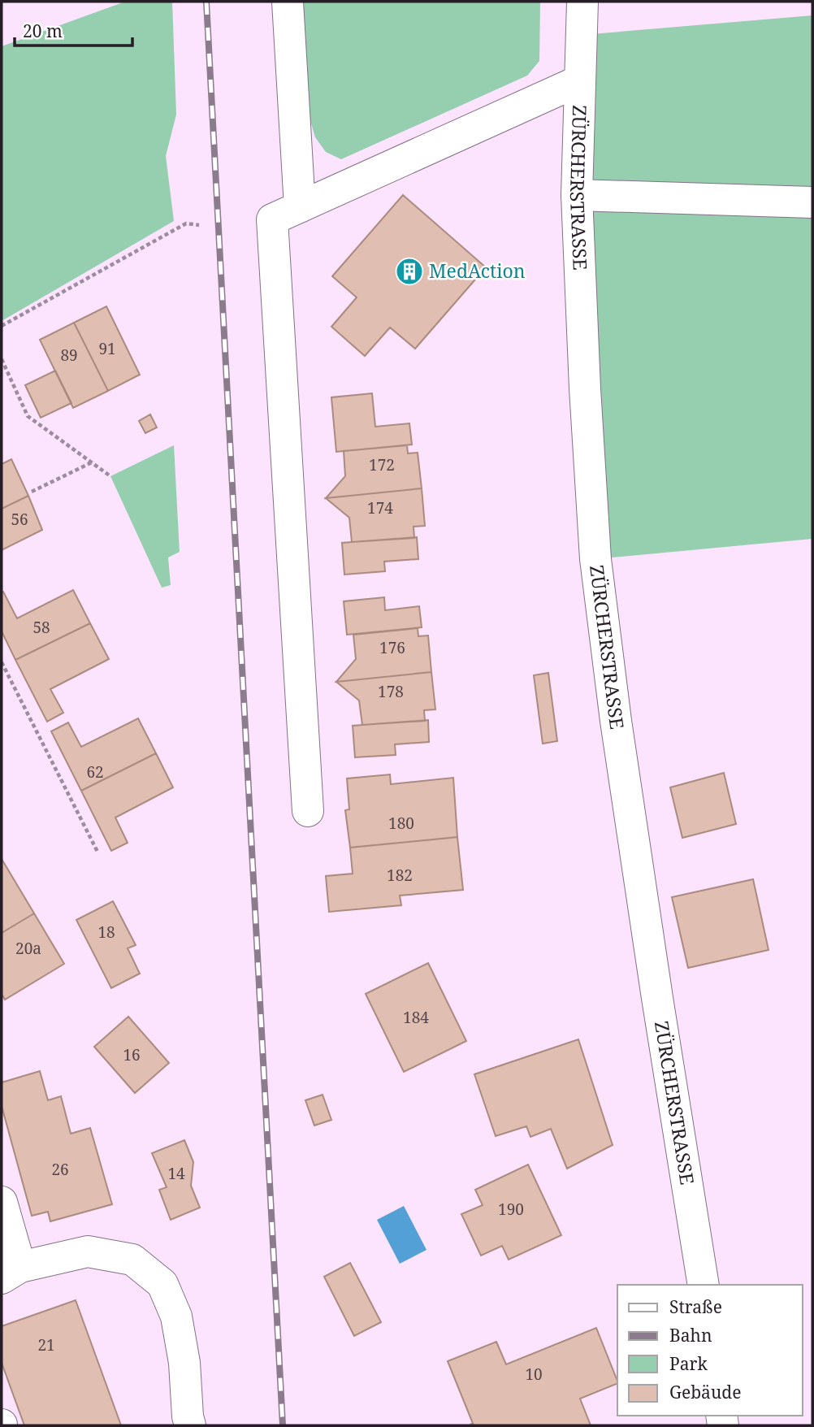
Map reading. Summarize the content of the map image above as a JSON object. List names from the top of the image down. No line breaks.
{"streets":{"main road":["ZÜRCHERSTRASSE"]},"places":{"building":["MedAction"]},"house_numbers":["91","89","172","174","56","58","176","178","62","180","182","18","20a","184","16","26","14","190","21","10"],"legend":["Straße","Bahn","Park","Gebäude"],"scale_bar":"20 m"}
